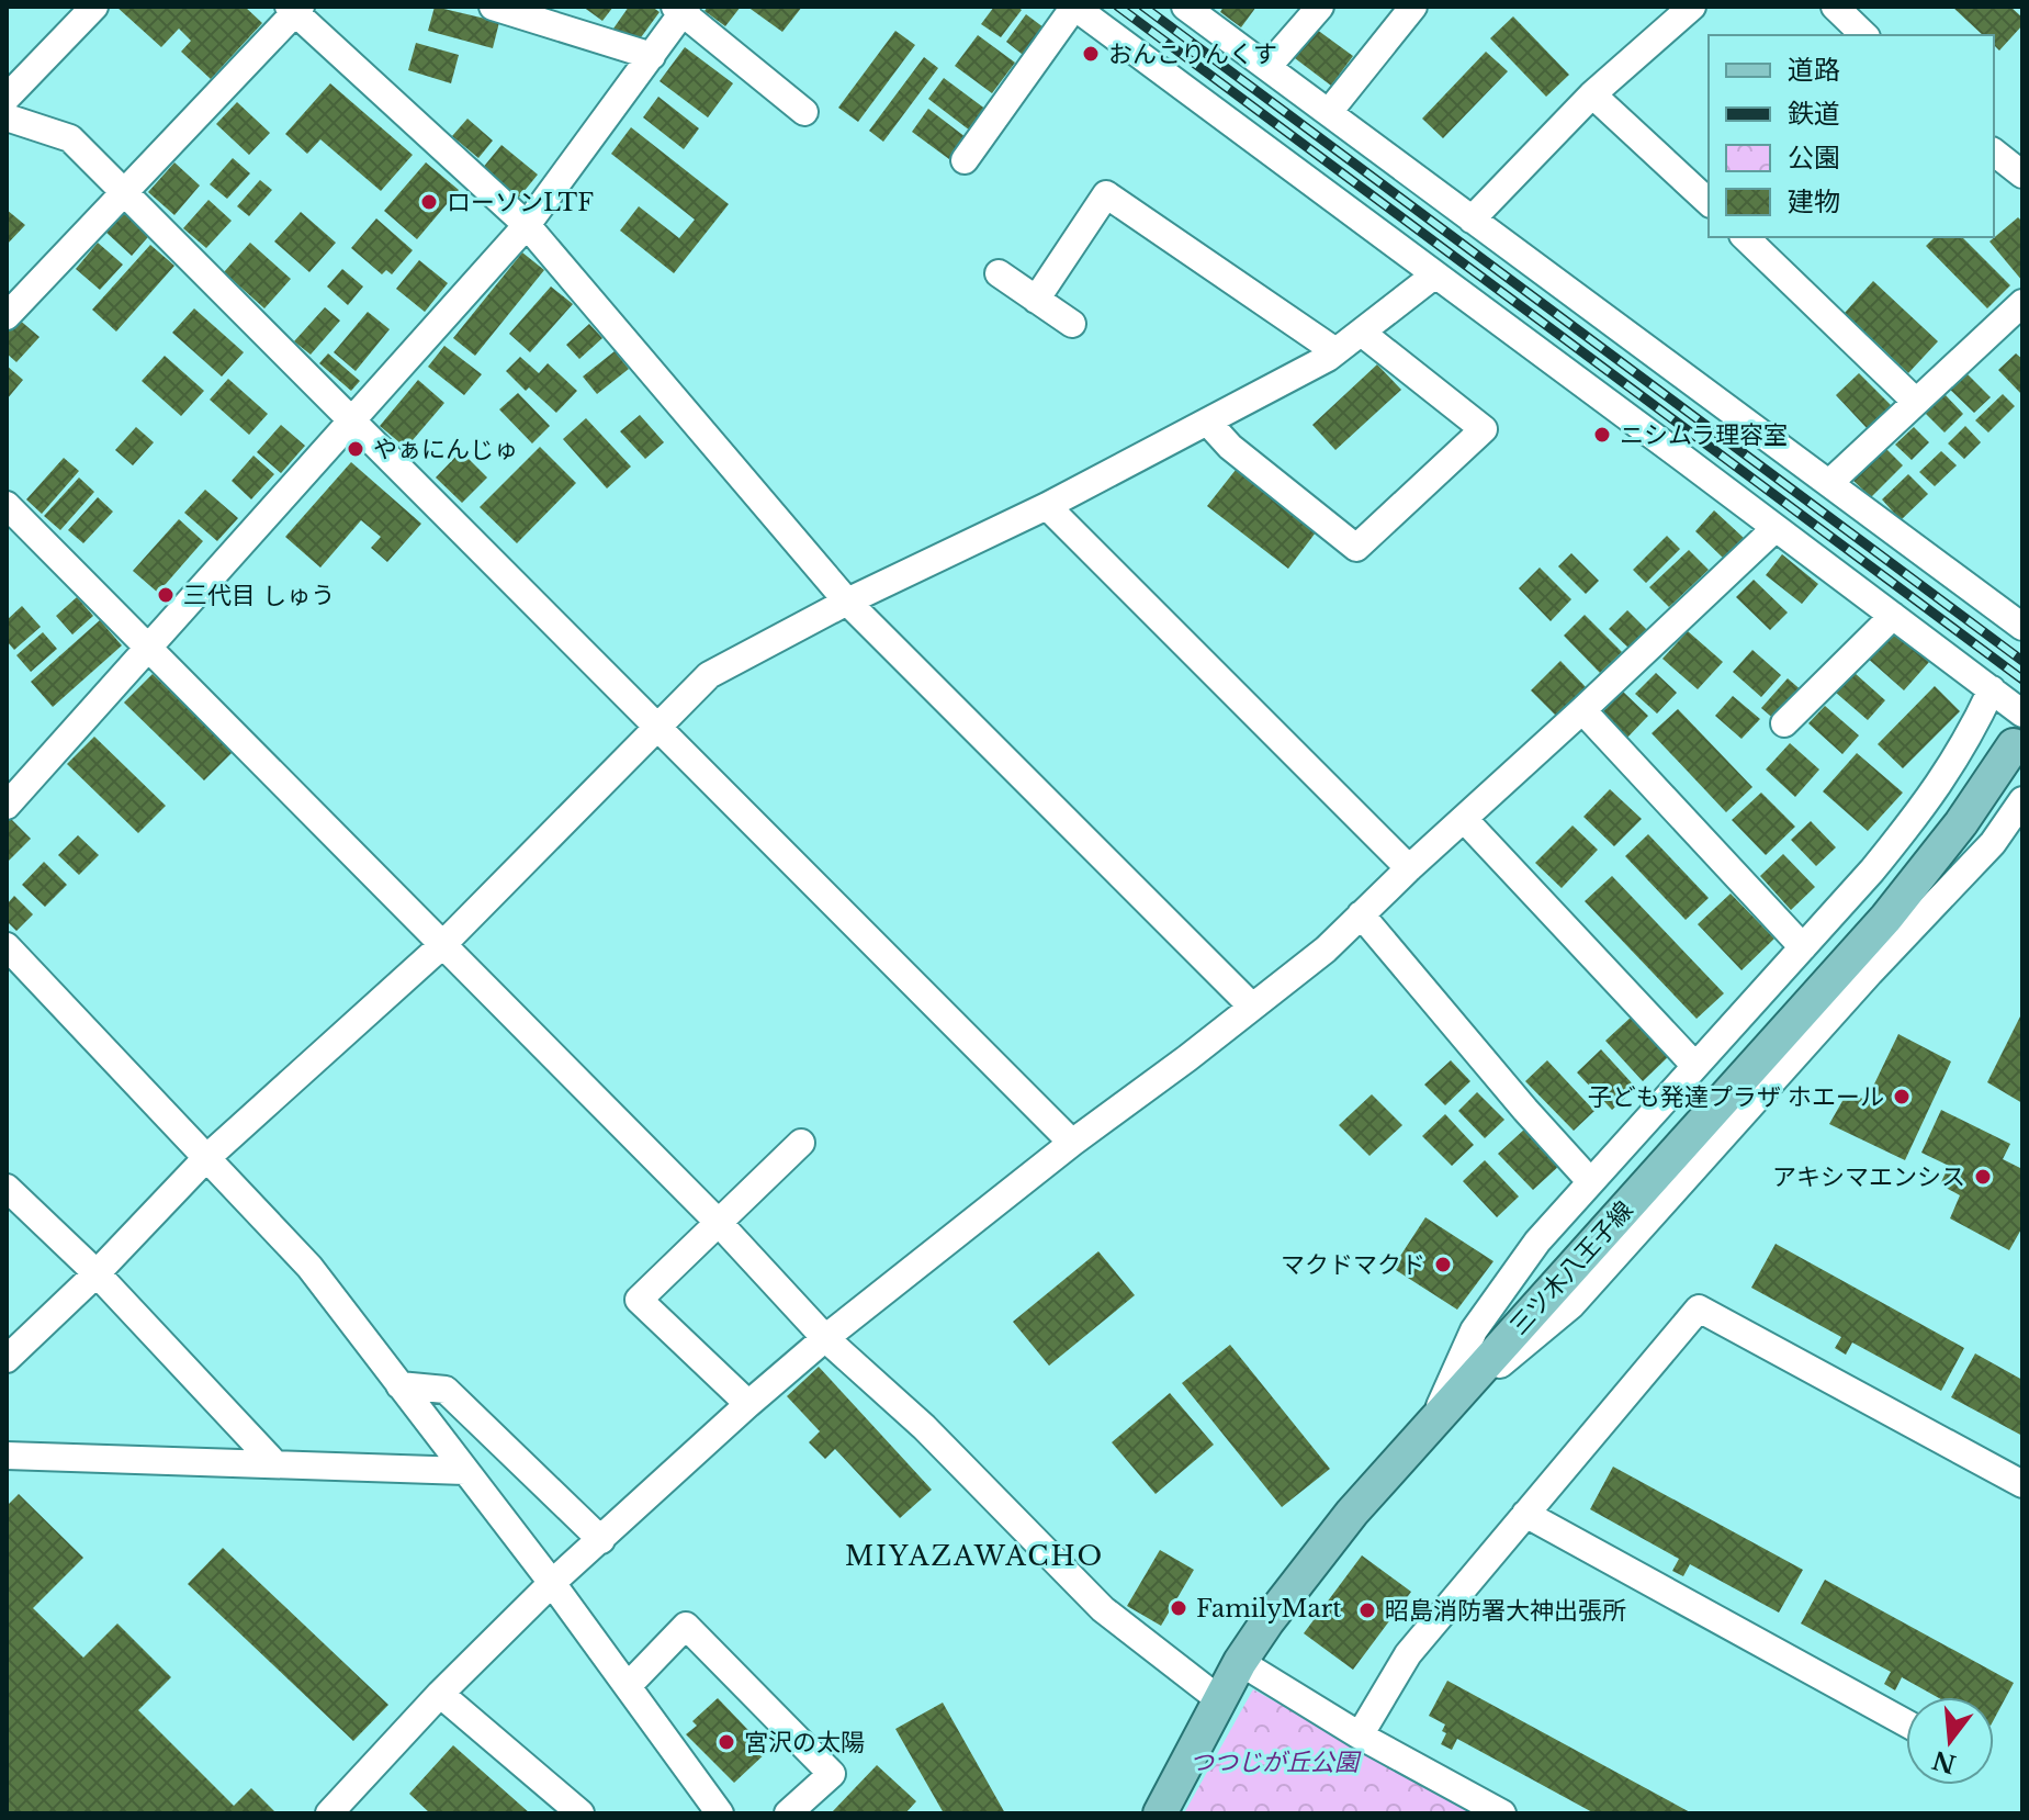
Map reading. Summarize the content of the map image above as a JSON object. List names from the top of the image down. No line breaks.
{"streets":{"main road":["三ツ木八王子線"]},"districts":["MIYAZAWACHO"],"parks":["つつじが丘公園"],"places":["おんこりんくす","ローソンLTF","ニシムラ理容室","やぁにんじゅ","三代目 しゅう","子ども発達プラザ ホエール","アキシマエンシス","マクドマクド","FamilyMart","昭島消防署大神出張所","宮沢の太陽"],"legend":["道路","鉄道","公園","建物"],"north":"bottom"}
